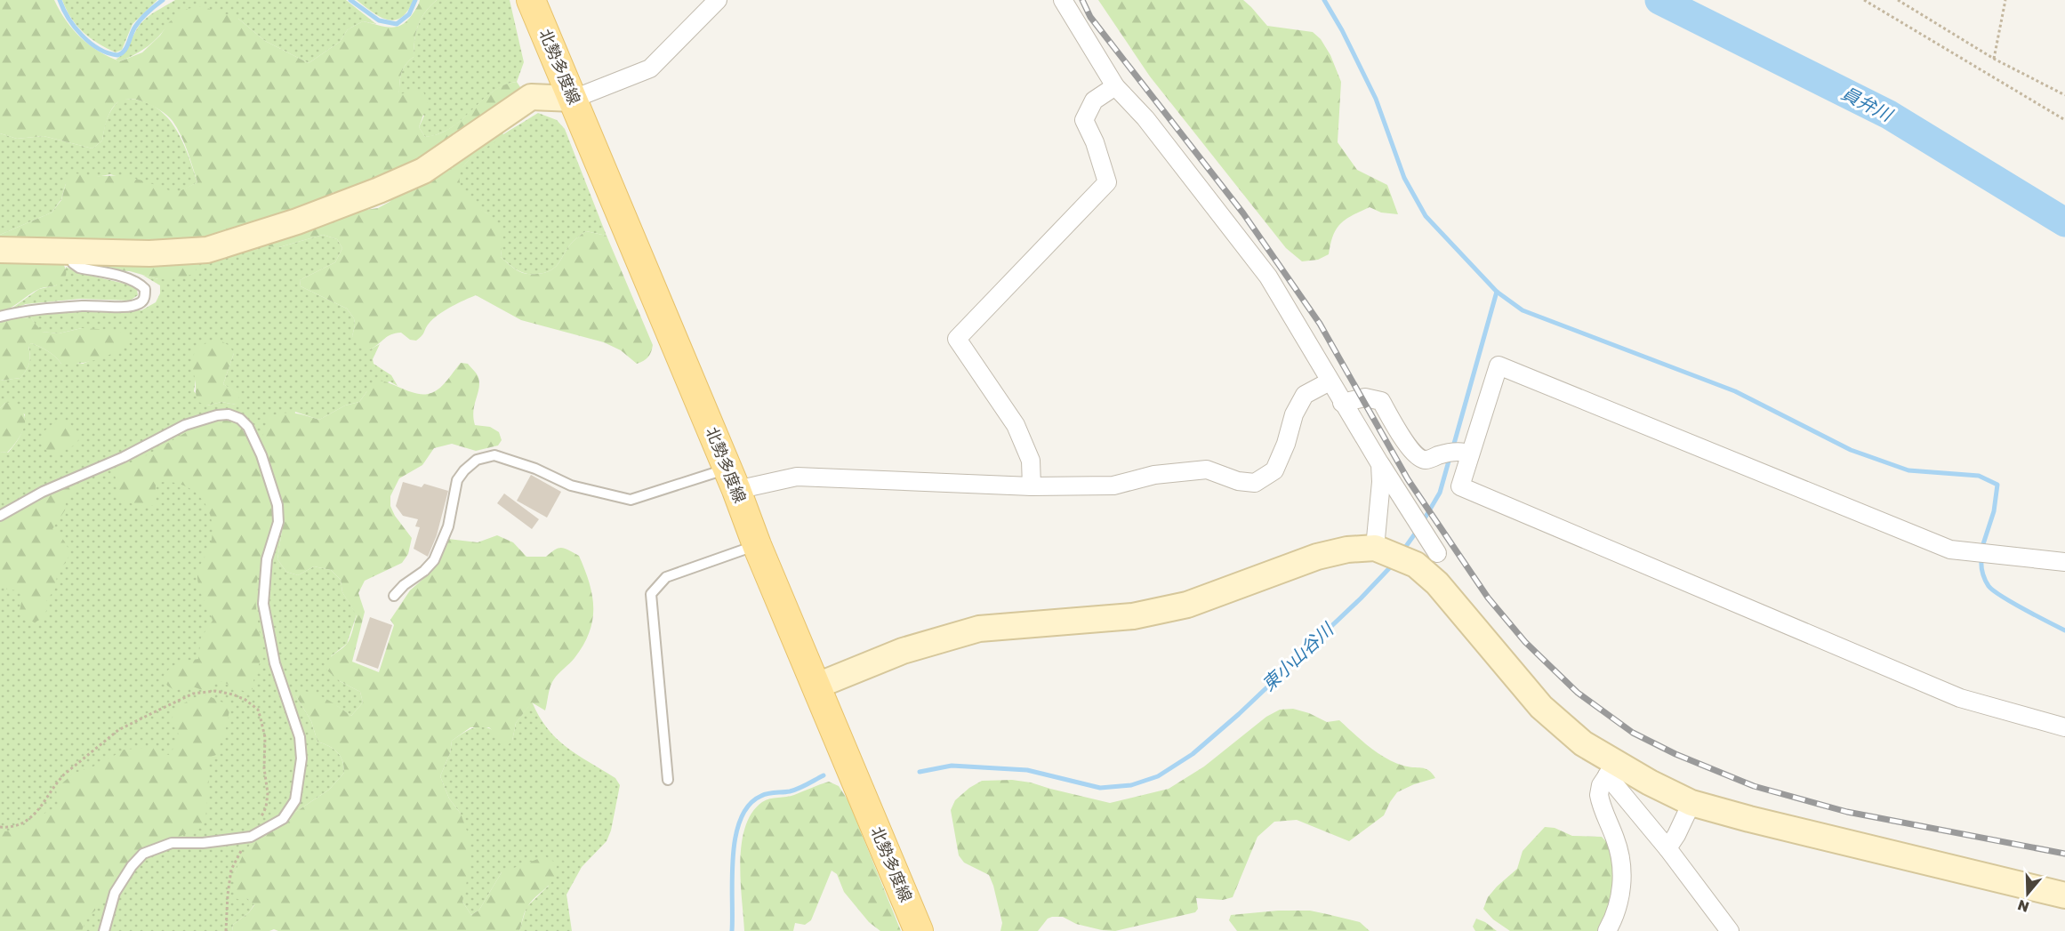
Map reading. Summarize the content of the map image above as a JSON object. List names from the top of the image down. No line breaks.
{"streets":{"main road":["北勢多度線"]},"water":["員弁川","東小山谷川"],"north":"bottom"}
